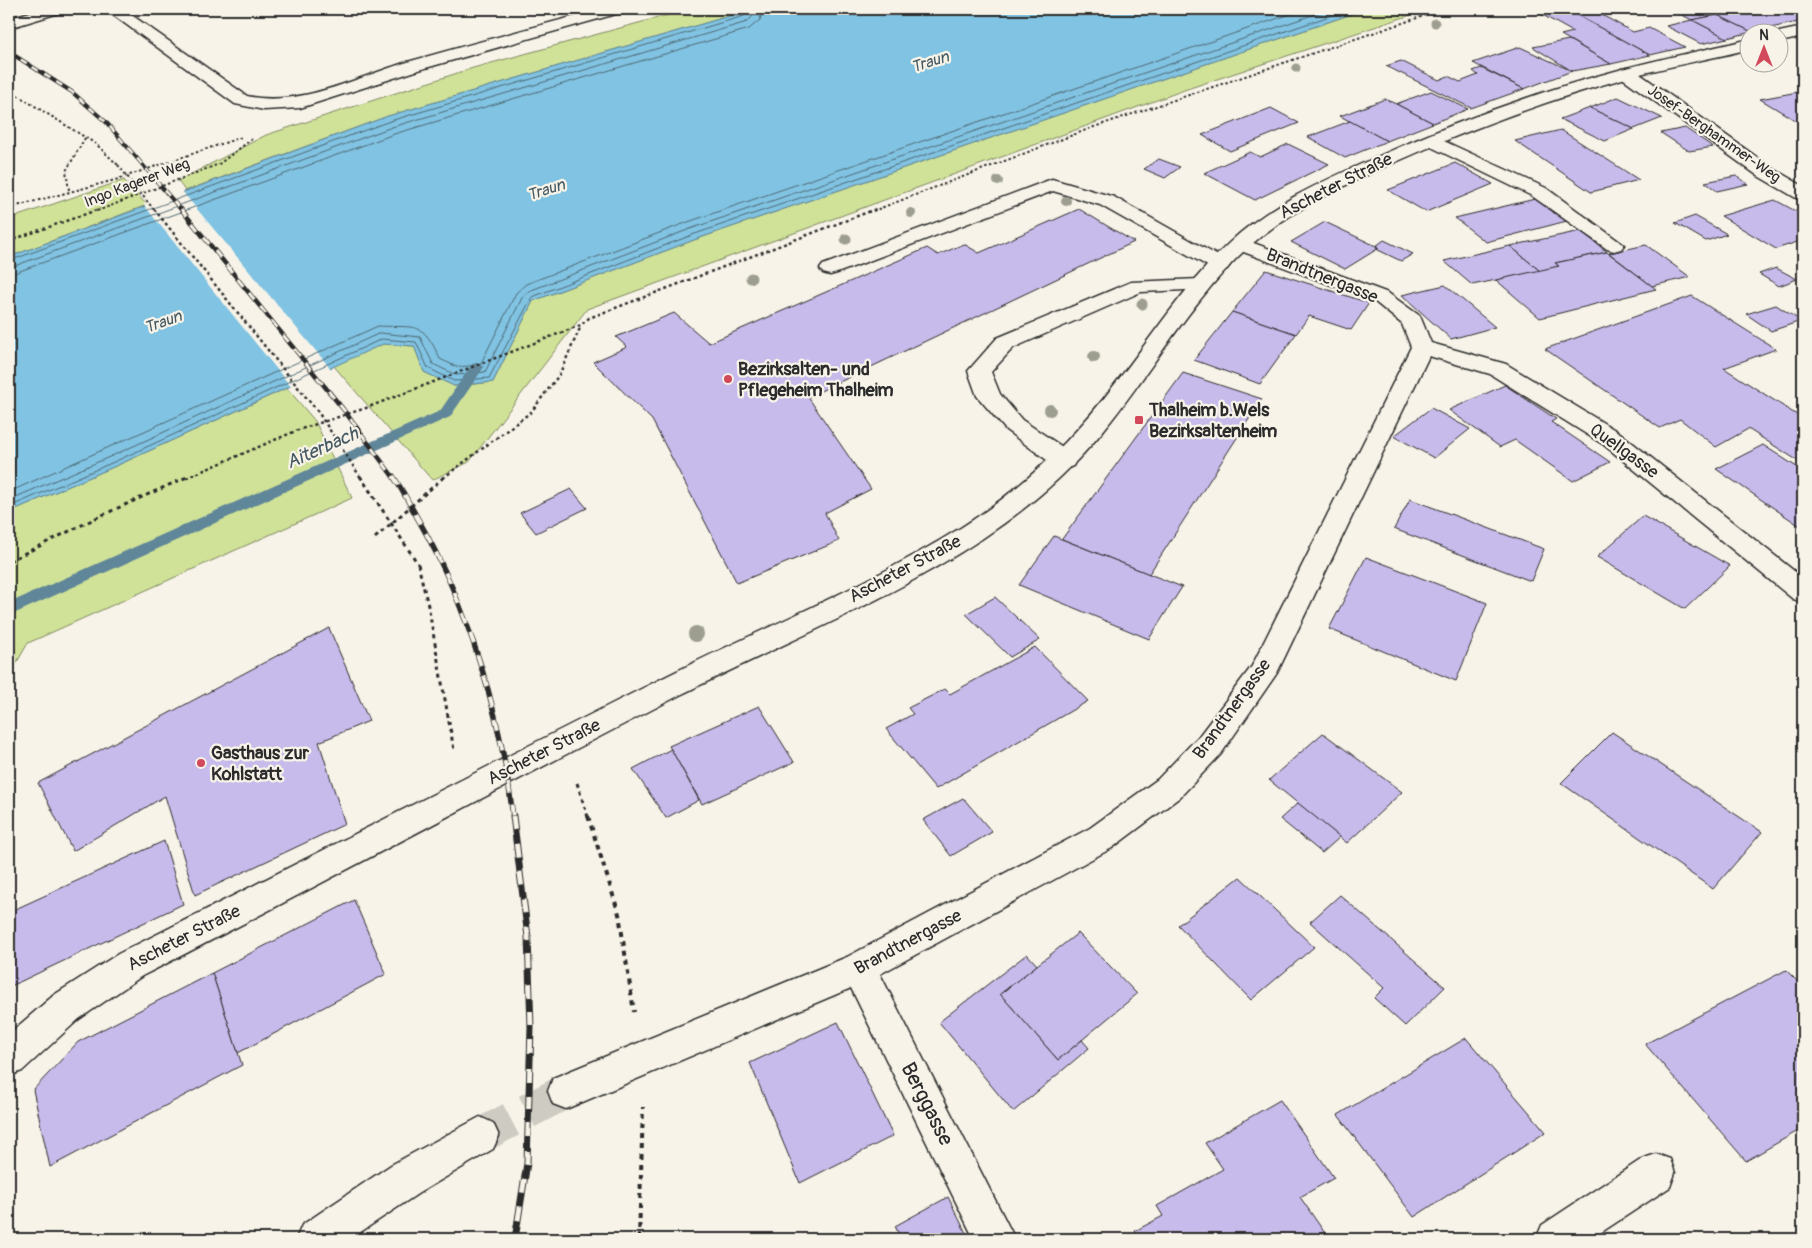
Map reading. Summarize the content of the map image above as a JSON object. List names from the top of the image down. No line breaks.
{"streets":{"street":["Josef-Berghammer-Weg","Ascheter Straße","Brandtnergasse","Quellgasse","Berggasse"],"path":["Ingo Kagerer Weg"]},"crossings":[["Josef-Berghammer-Weg","Ascheter Straße"],["Ascheter Straße","Brandtnergasse"],["Brandtnergasse","Quellgasse"],["Brandtnergasse","Berggasse"]],"water":["Traun","Aiterbach"],"places":{"other":["Bezirksalten- und Pflegeheim Thalheim","Gasthaus zur Kohlstatt"],"transit":["Thalheim b.Wels Bezirksaltenheim"]},"north":"top"}
